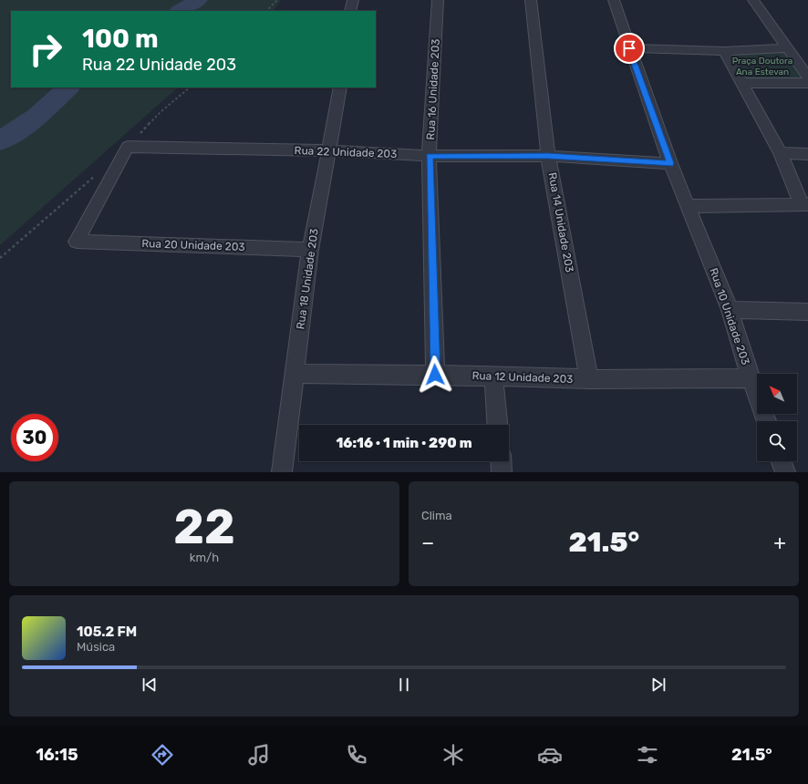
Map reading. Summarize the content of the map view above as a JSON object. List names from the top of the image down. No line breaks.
{"streets":{"street":["Rua 16 Unidade 203","Rua 22 Unidade 203","Rua 14 Unidade 203","Rua 20 Unidade 203","Rua 18 Unidade 203","Rua 10 Unidade 203","Rua 12 Unidade 203"]},"crossings":[["Rua 16 Unidade 203","Rua 22 Unidade 203"],["Rua 16 Unidade 203","Rua 12 Unidade 203"],["Rua 22 Unidade 203","Rua 14 Unidade 203"],["Rua 22 Unidade 203","Rua 20 Unidade 203"],["Rua 22 Unidade 203","Rua 18 Unidade 203"],["Rua 22 Unidade 203","Rua 10 Unidade 203"],["Rua 14 Unidade 203","Rua 12 Unidade 203"],["Rua 20 Unidade 203","Rua 18 Unidade 203"],["Rua 18 Unidade 203","Rua 12 Unidade 203"],["Rua 10 Unidade 203","Rua 12 Unidade 203"]],"parks":["Praça Doutora Ana Estevan"],"north":"top left","page":{"turn":["100 m","Rua 22 Unidade 203"],"limit":"30","trip":"16:16 · 1 min · 290 m","tile":[["22","km/h"],"Clima"],"heat":["−","21.5°","+"],"song":["105.2 FM","Música"],"tabs":["16:15","21.5°"]}}
